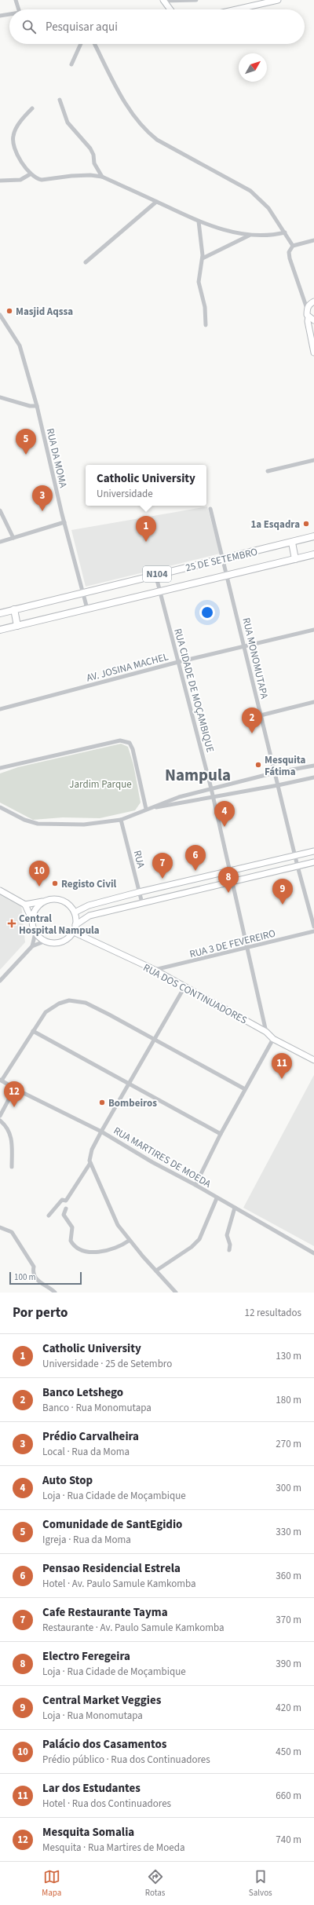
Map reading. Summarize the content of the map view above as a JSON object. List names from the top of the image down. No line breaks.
{"streets":{"main road":["25 DE SETEMBRO","N104"],"street":["RUA DA MOMA","RUA MONOMUTAPA","AV. JOSINA MACHEL","RUA CIDADE DE MOÇAMBIQUE","RUA","RUA 3 DE FEVEREIRO","RUA DOS CONTINUADORES","RUA MARTIRES DE MOEDA"]},"crossings":[["RUA DA MOMA","25 DE SETEMBRO"],["25 DE SETEMBRO","RUA MONOMUTAPA"],["25 DE SETEMBRO","RUA CIDADE DE MOÇAMBIQUE"],["RUA MONOMUTAPA","AV. JOSINA MACHEL"],["AV. JOSINA MACHEL","RUA CIDADE DE MOÇAMBIQUE"],["RUA CIDADE DE MOÇAMBIQUE","RUA 3 DE FEVEREIRO"],["RUA CIDADE DE MOÇAMBIQUE","RUA DOS CONTINUADORES"],["RUA 3 DE FEVEREIRO","RUA DOS CONTINUADORES"]],"districts":["Nampula"],"parks":["Jardim Parque"],"places":{"other":["Masjid Aqssa","1a Esqadra","Mesquita Fátima","Registo Civil","Bombeiros"],"health":["Central Hospital Nampula"]},"scale_bar":"100 m","north":"top right","page":{"search":"Pesquisar aqui","pins":["5","3","1","2","4","6","7","10","8","9","11","12"],"popup":["Catholic University","Universidade"],"scale":"100 m","heading":["Por perto","12 resultados"],"list":[{"mark":"1","name":"Catholic University","note":"Universidade · 25 de Setembro","value":"130 m"},{"mark":"2","name":"Banco Letshego","note":"Banco · Rua Monomutapa","value":"180 m"},{"mark":"3","name":"Prédio Carvalheira","note":"Local · Rua da Moma","value":"270 m"},{"mark":"4","name":"Auto Stop","note":"Loja · Rua Cidade de Moçambique","value":"300 m"},{"mark":"5","name":"Comunidade de SantEgidio","note":"Igreja · Rua da Moma","value":"330 m"},{"mark":"6","name":"Pensao Residencial Estrela","note":"Hotel · Av. Paulo Samule Kamkomba","value":"360 m"},{"mark":"7","name":"Cafe Restaurante Tayma","note":"Restaurante · Av. Paulo Samule Kamkomba","value":"370 m"},{"mark":"8","name":"Electro Feregeira","note":"Loja · Rua Cidade de Moçambique","value":"390 m"},{"mark":"9","name":"Central Market Veggies","note":"Loja · Rua Monomutapa","value":"420 m"},{"mark":"10","name":"Palácio dos Casamentos","note":"Prédio público · Rua dos Continuadores","value":"450 m"},{"mark":"11","name":"Lar dos Estudantes","note":"Hotel · Rua dos Continuadores","value":"660 m"},{"mark":"12","name":"Mesquita Somalia","note":"Mesquita · Rua Martires de Moeda","value":"740 m"}],"nav":["Mapa","Rotas","Salvos"]}}
